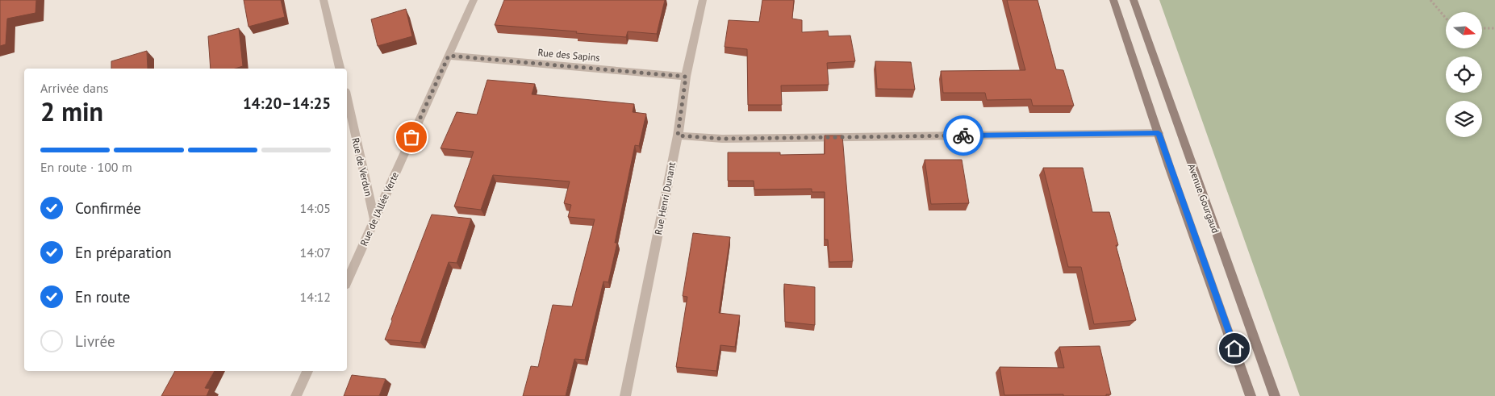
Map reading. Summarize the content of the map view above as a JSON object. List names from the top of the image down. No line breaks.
{"streets":{"main road":["Avenue Gourgaud"],"street":["Rue des Sapins","Rue de Verdun","Rue Henri Dunant","Rue de l'Allée Verte"]},"crossings":[["Rue des Sapins","Rue Henri Dunant"],["Rue des Sapins","Rue de l'Allée Verte"],["Rue de Verdun","Rue de l'Allée Verte"]],"north":"right","page":{"heading":["2 min","Arrivée dans","14:20–14:25"],"bar":"En route · 100 m","list":[["Confirmée","14:05"],["En préparation","14:07"],["En route","14:12"],"Livrée"]}}
